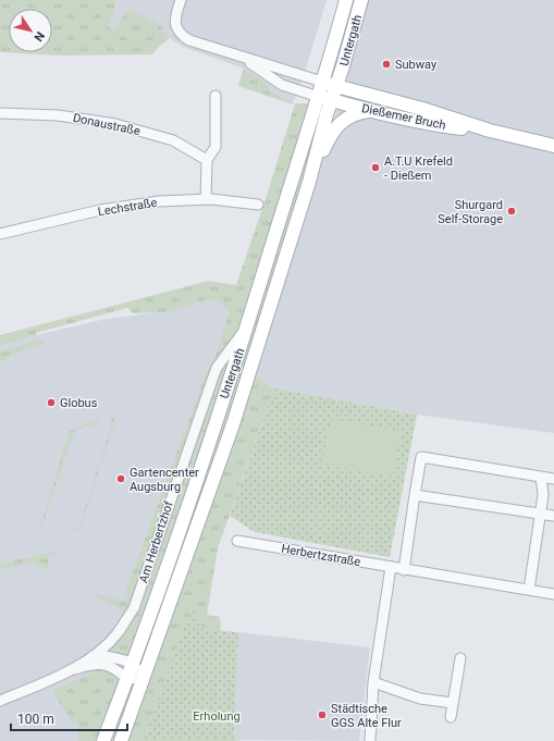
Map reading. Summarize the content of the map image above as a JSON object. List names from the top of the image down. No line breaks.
{"streets":{"main road":["Untergath","Dießemer Bruch"],"street":["Donaustraße","Lechstraße","Am Herbertzhof","Herbertzstraße"]},"crossings":[["Untergath","Dießemer Bruch"],["Untergath","Am Herbertzhof"]],"parks":["Erholung"],"places":["Subway","A.T.U Krefeld - Dießem","Shurgard Self-Storage","Globus","Gartencenter Augsburg","Städtische GGS Alte Flur"],"scale_bar":"100 m","north":"bottom right"}
